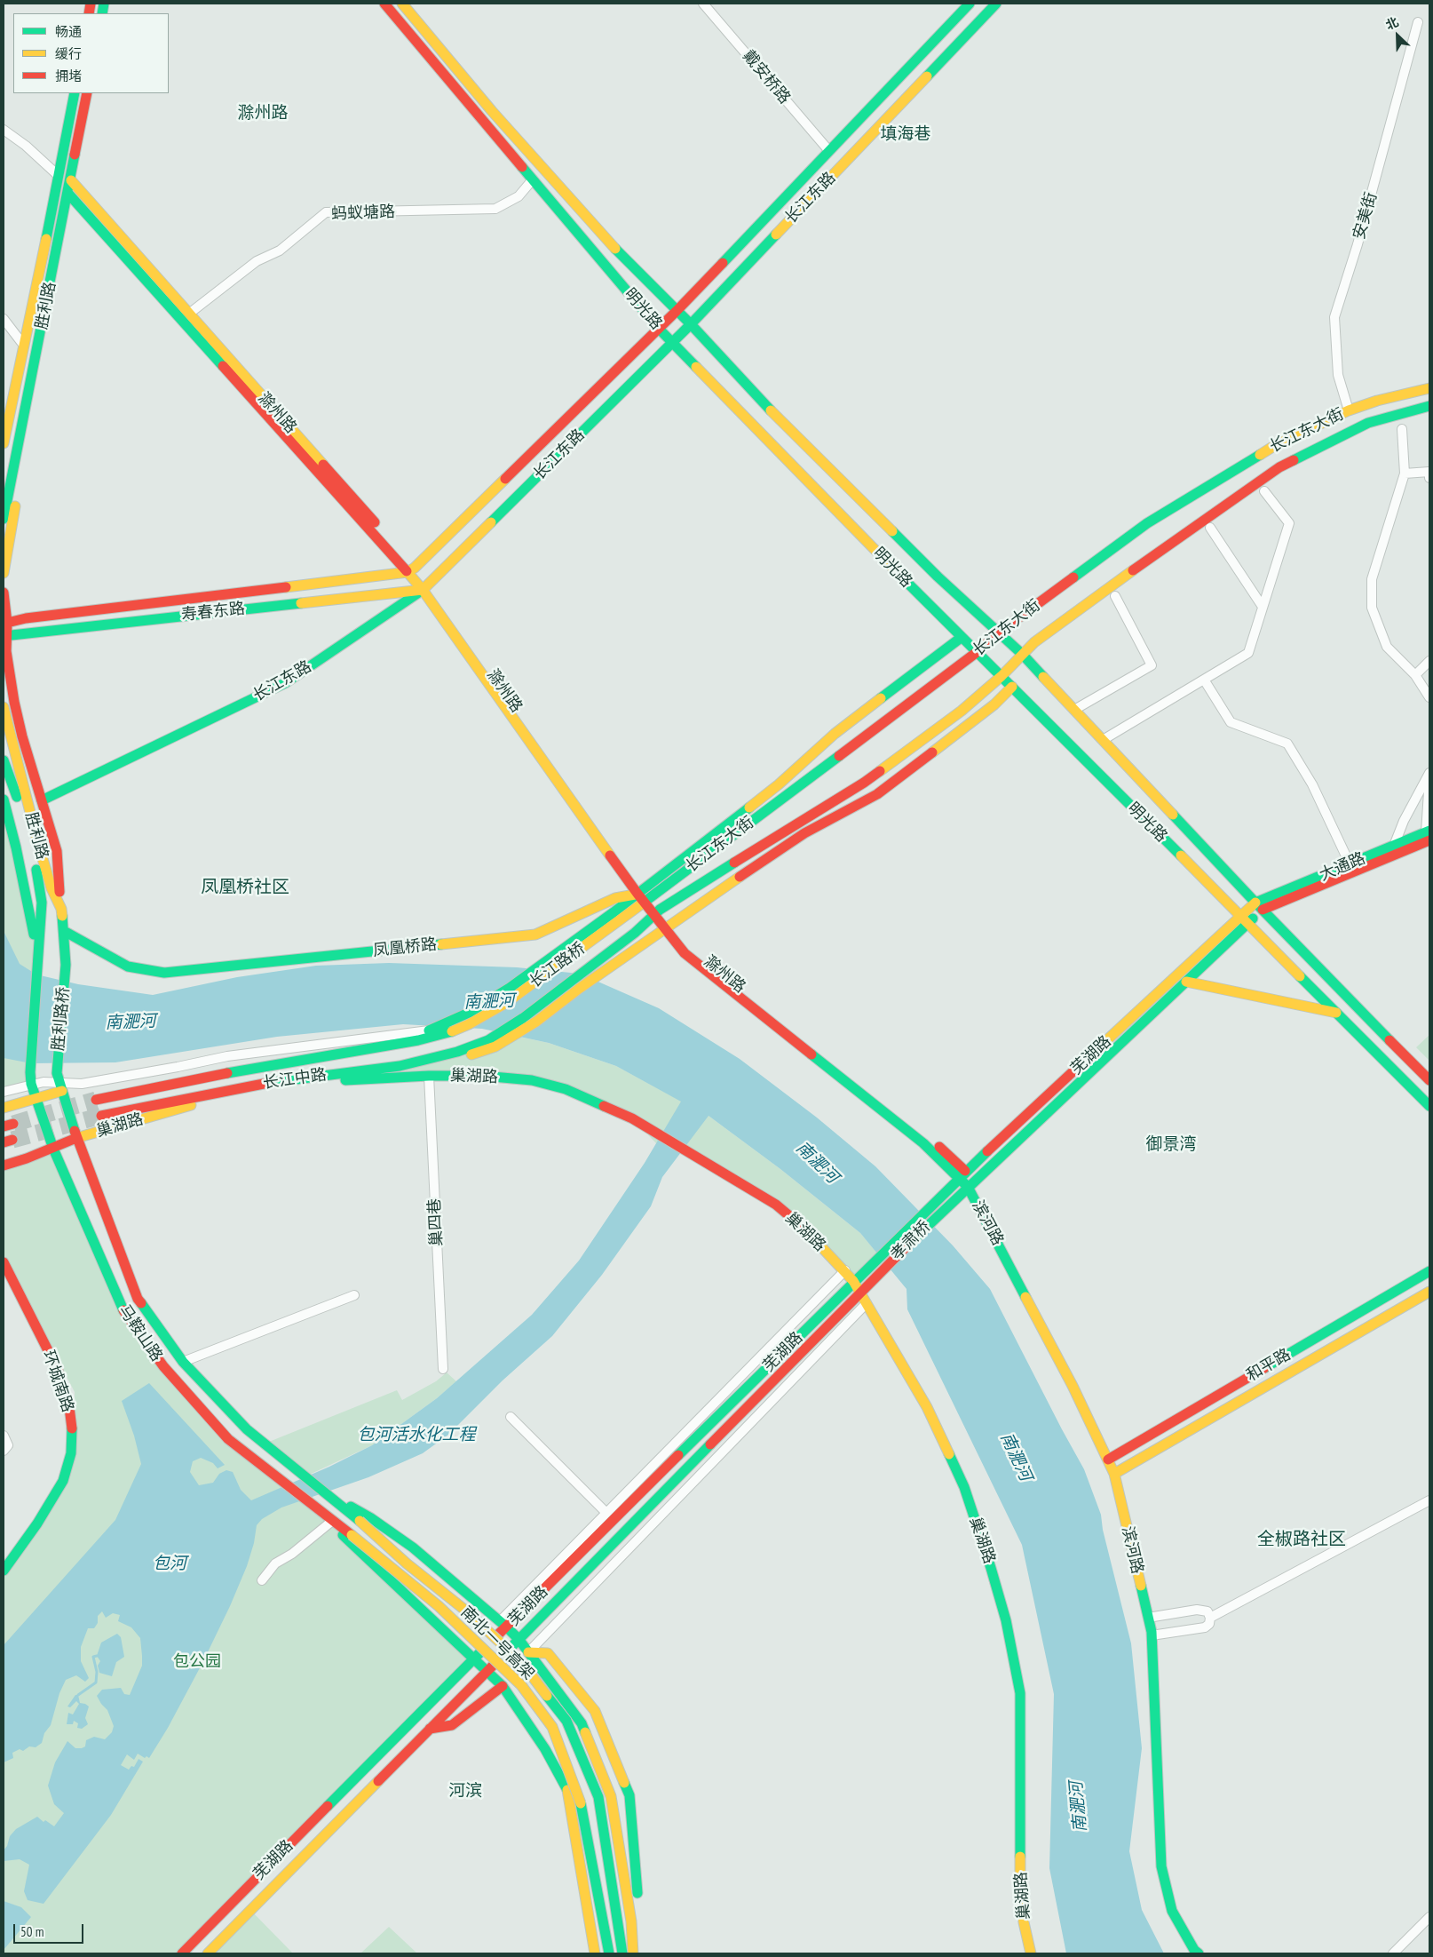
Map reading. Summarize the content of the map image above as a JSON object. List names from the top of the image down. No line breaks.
{"streets":{"main road":["长江东路","胜利路","明光路","滁州路","长江东大街","寿春东路","大通路","凤凰桥路","长江路桥","胜利路桥","芜湖路","巢湖路","长江中路","滨河路","孝肃桥","马鞍山路","和平路","环城南路","南北一号高架"],"street":["戴安桥路","蚂蚁塘路","安美街","巢四巷"]},"crossings":[["戴安桥路","长江东路"],["长江东路","明光路"],["长江东路","滁州路"],["长江东路","寿春东路"],["蚂蚁塘路","明光路"],["蚂蚁塘路","滁州路"],["安美街","长江东大街"],["胜利路","滁州路"],["胜利路","凤凰桥路"],["胜利路","胜利路桥"],["明光路","长江东大街"],["明光路","大通路"],["明光路","芜湖路"],["滁州路","长江东大街"],["滁州路","寿春东路"],["滁州路","凤凰桥路"],["滁州路","芜湖路"],["滁州路","滨河路"],["长江东大街","凤凰桥路"],["长江东大街","长江路桥"],["大通路","芜湖路"],["长江路桥","长江中路"],["胜利路桥","马鞍山路"],["芜湖路","巢湖路"],["芜湖路","滨河路"],["芜湖路","孝肃桥"],["巢湖路","巢四巷"],["巢湖路","马鞍山路"],["滨河路","和平路"],["马鞍山路","南北一号高架"]],"districts":["滁州路","填海巷","凤凰桥社区","御景湾","全椒路社区","河滨"],"water":["南淝河","包河活水化工程","包河"],"parks":["包公园"],"legend":["畅通","缓行","拥堵"],"scale_bar":"50 m","north":"top left"}
